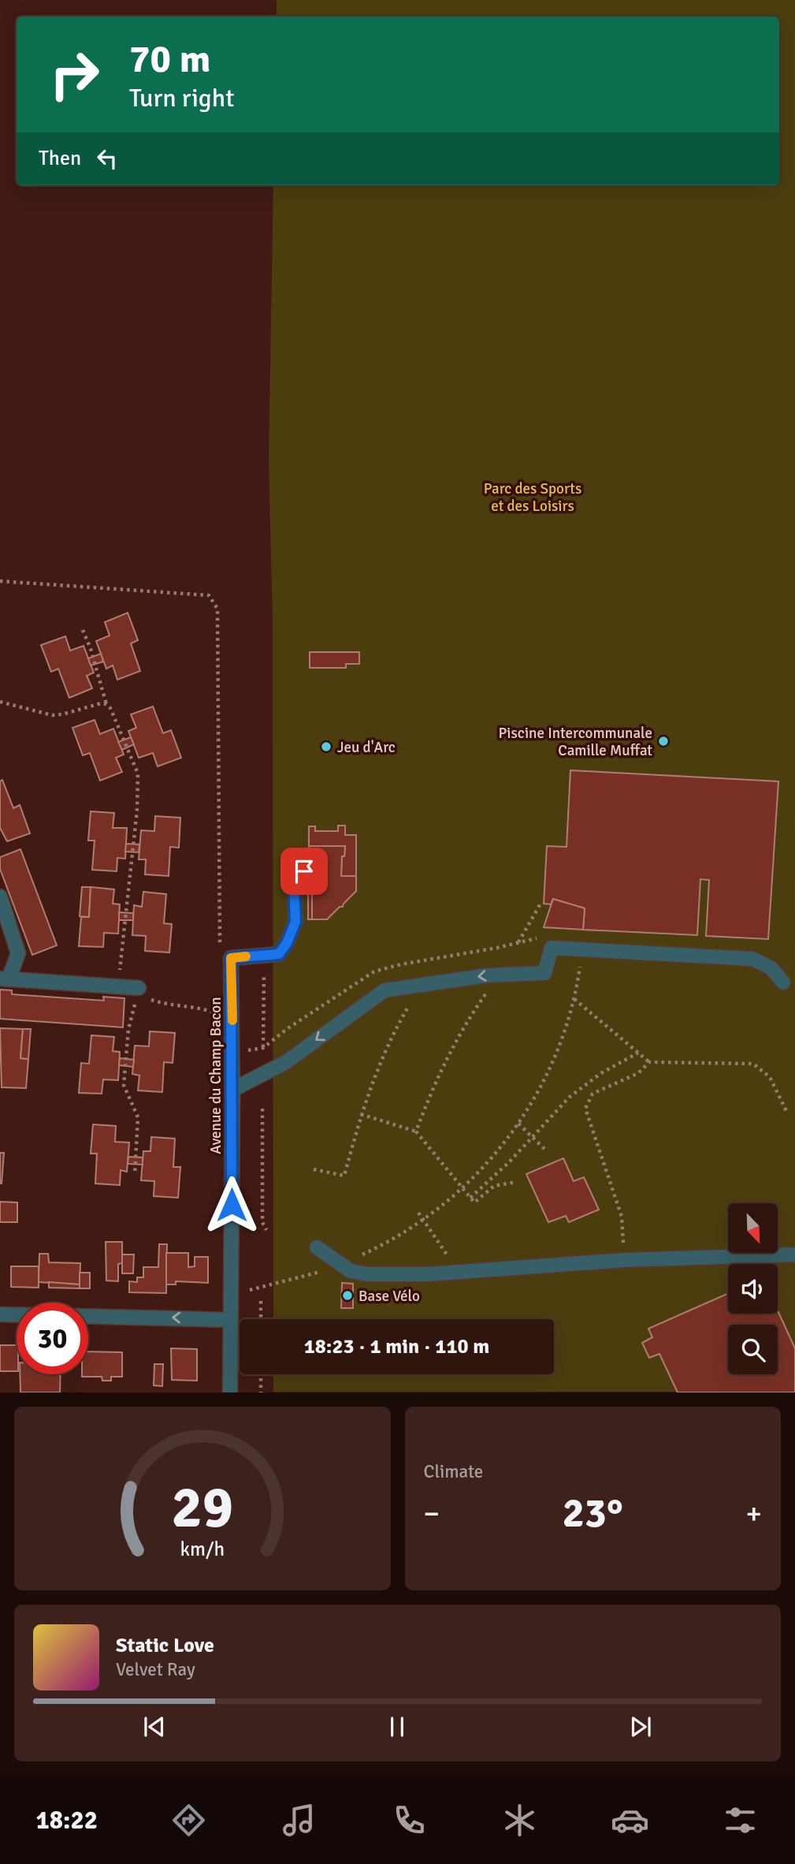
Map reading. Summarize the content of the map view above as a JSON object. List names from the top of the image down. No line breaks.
{"streets":{"street":["Avenue du Champ Bacon"]},"parks":["Parc des Sports et des Loisirs"],"places":["Piscine Intercommunale Camille Muffat","Jeu d'Arc","Base Vélo"],"north":"bottom right","page":{"turn":["70 m","Turn right"],"then":"Then","limit":"30","trip":"18:23 · 1 min · 110 m","tile":"Climate","heat":["−","23°","+"],"song":["Static Love","Velvet Ray"],"tabs":"18:22","gauge":["29","km/h"]}}
